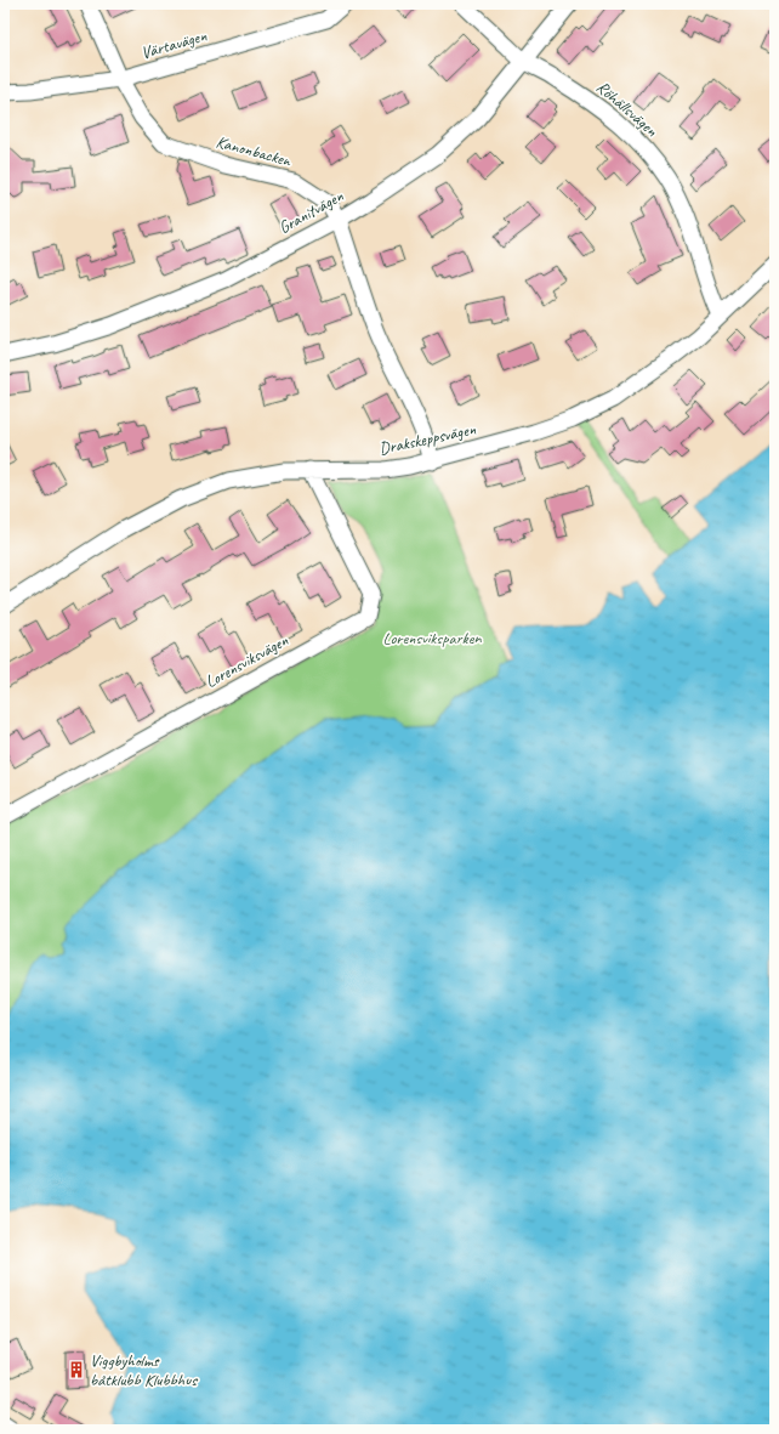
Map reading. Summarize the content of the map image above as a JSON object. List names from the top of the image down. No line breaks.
{"streets":{"street":["Värtavägen","Röhällsvägen","Kanonbacken","Granitvägen","Drakskeppsvägen","Lorensviksvägen"]},"crossings":[["Värtavägen","Kanonbacken"],["Röhällsvägen","Granitvägen"],["Röhällsvägen","Drakskeppsvägen"],["Kanonbacken","Granitvägen"],["Kanonbacken","Drakskeppsvägen"],["Drakskeppsvägen","Lorensviksvägen"]],"parks":["Lorensviksparken"],"places":{"building":["Viggbyholms båtklubb Klubbhus"]}}
